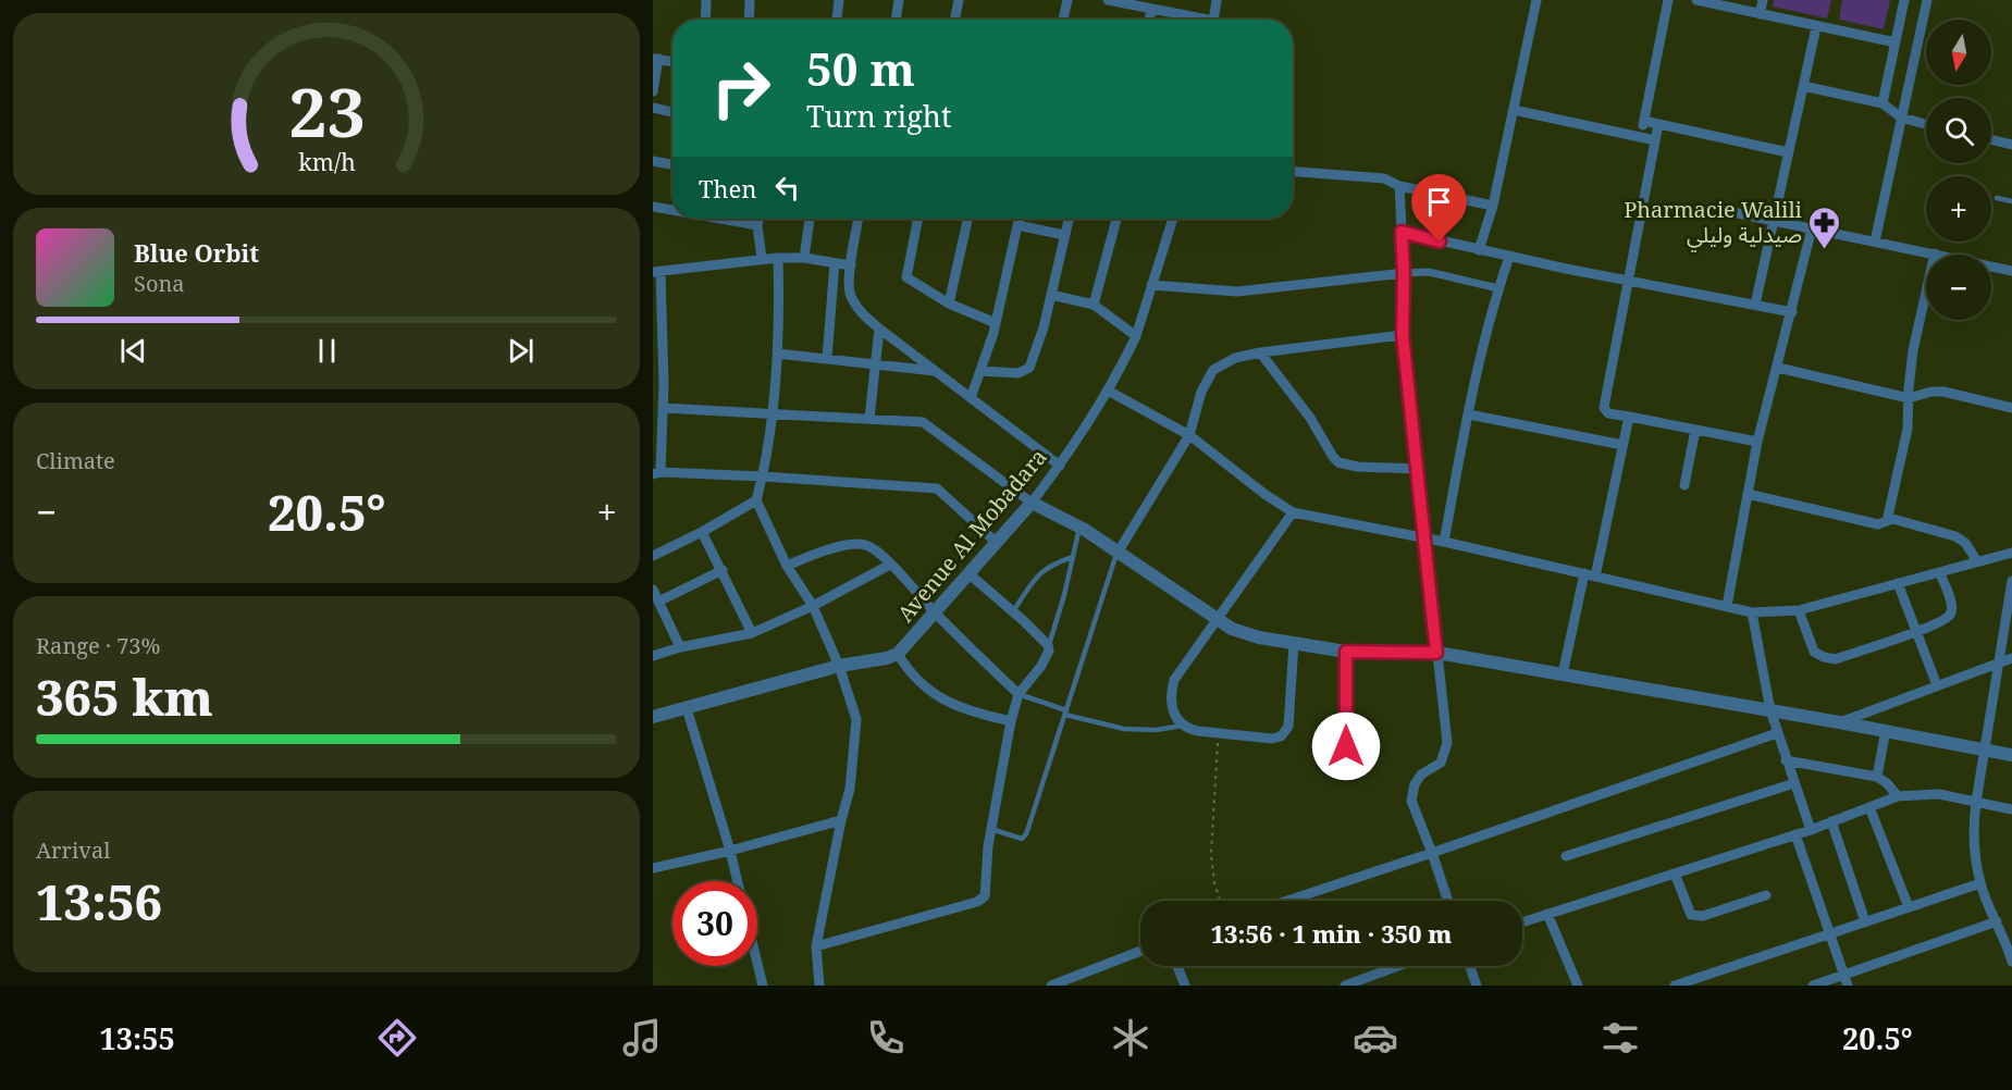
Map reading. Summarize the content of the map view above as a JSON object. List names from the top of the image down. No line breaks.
{"streets":{"street":["Avenue Al Mobadara"]},"places":{"pharmacy":["Pharmacie Walili صيدلية وليلي"]},"north":"bottom","page":{"map_buttons":["+","−"],"turn":["50 m","Turn right"],"then":"Then","song":["Blue Orbit","Sona"],"tile":["Climate",["Range · 73%","365 km"],["Arrival","13:56"]],"heat":["−","20.5°","+"],"limit":"30","trip":"13:56 · 1 min · 350 m","tabs":["13:55","20.5°"],"gauge":["23","km/h"]}}
